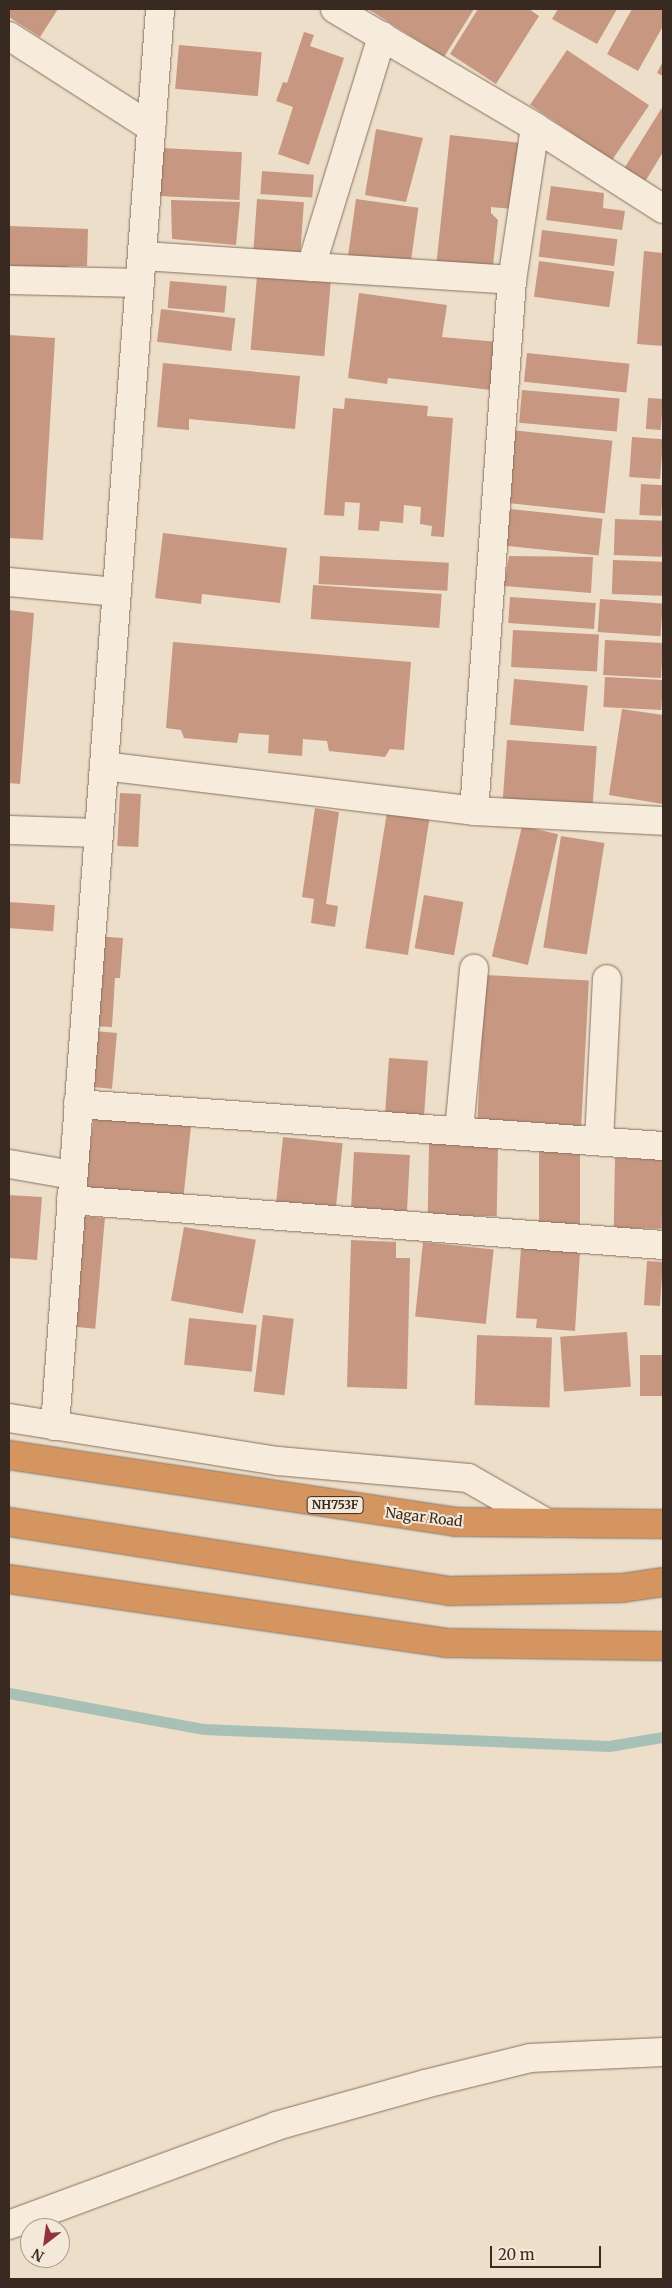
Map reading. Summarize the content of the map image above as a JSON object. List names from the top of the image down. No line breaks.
{"streets":{"highway":["NH753F","Nagar Road"]},"scale_bar":"20 m","north":"bottom left"}
